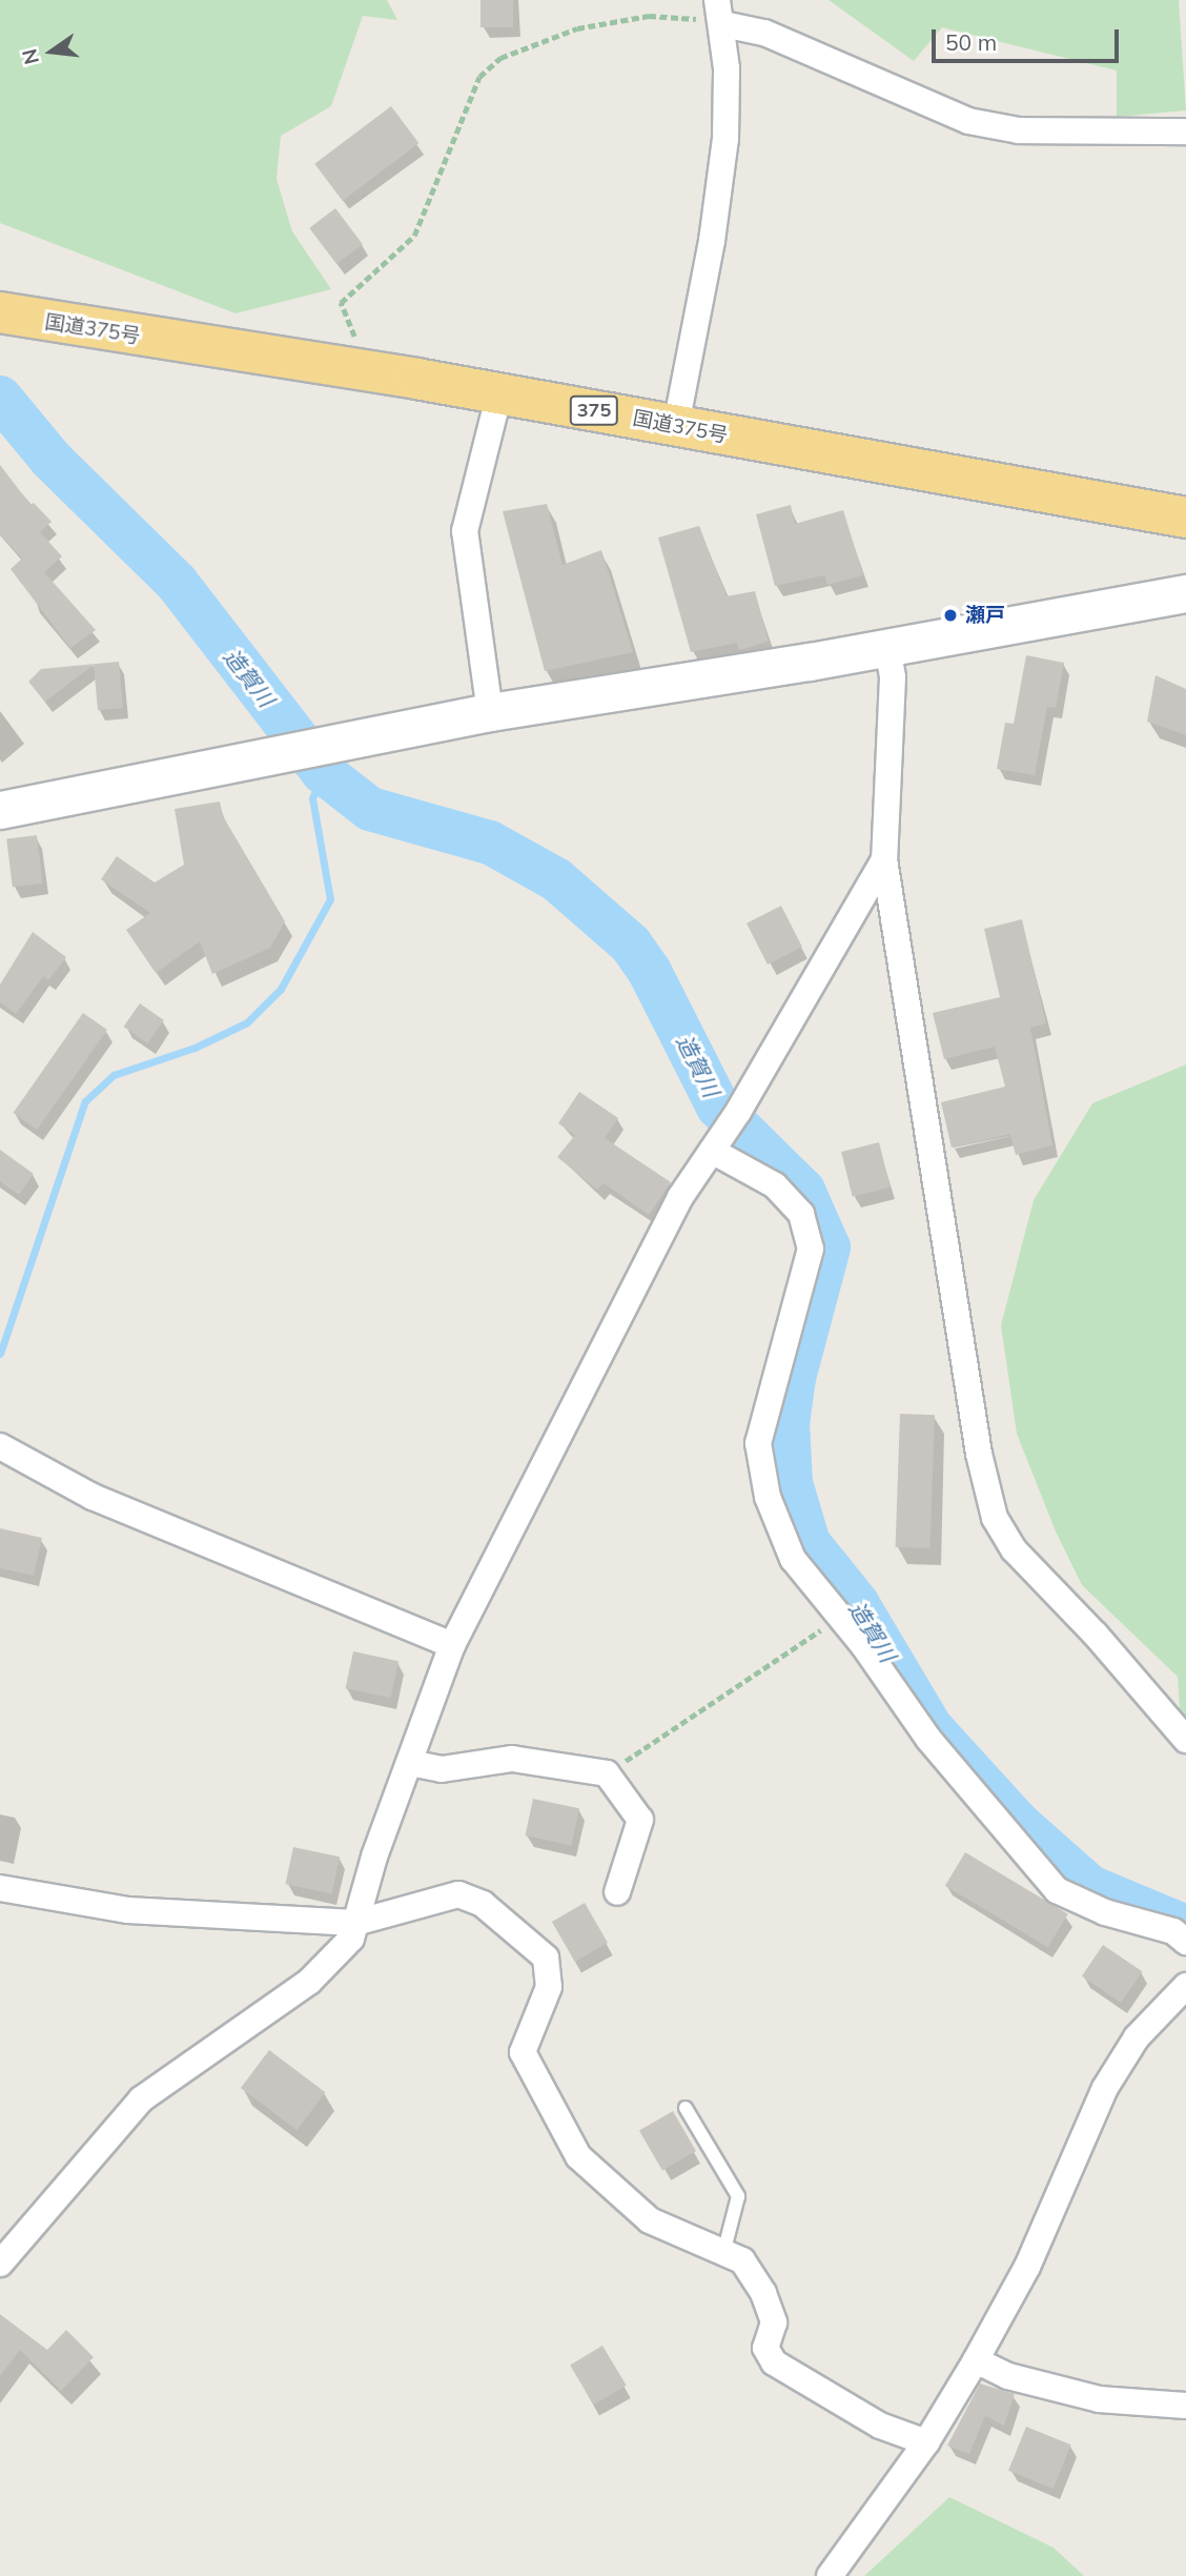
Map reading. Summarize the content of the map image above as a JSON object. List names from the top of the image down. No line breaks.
{"streets":{"highway":["国道375号","375"]},"water":["造賀川"],"places":["瀬戸"],"scale_bar":"50 m","north":"left"}
